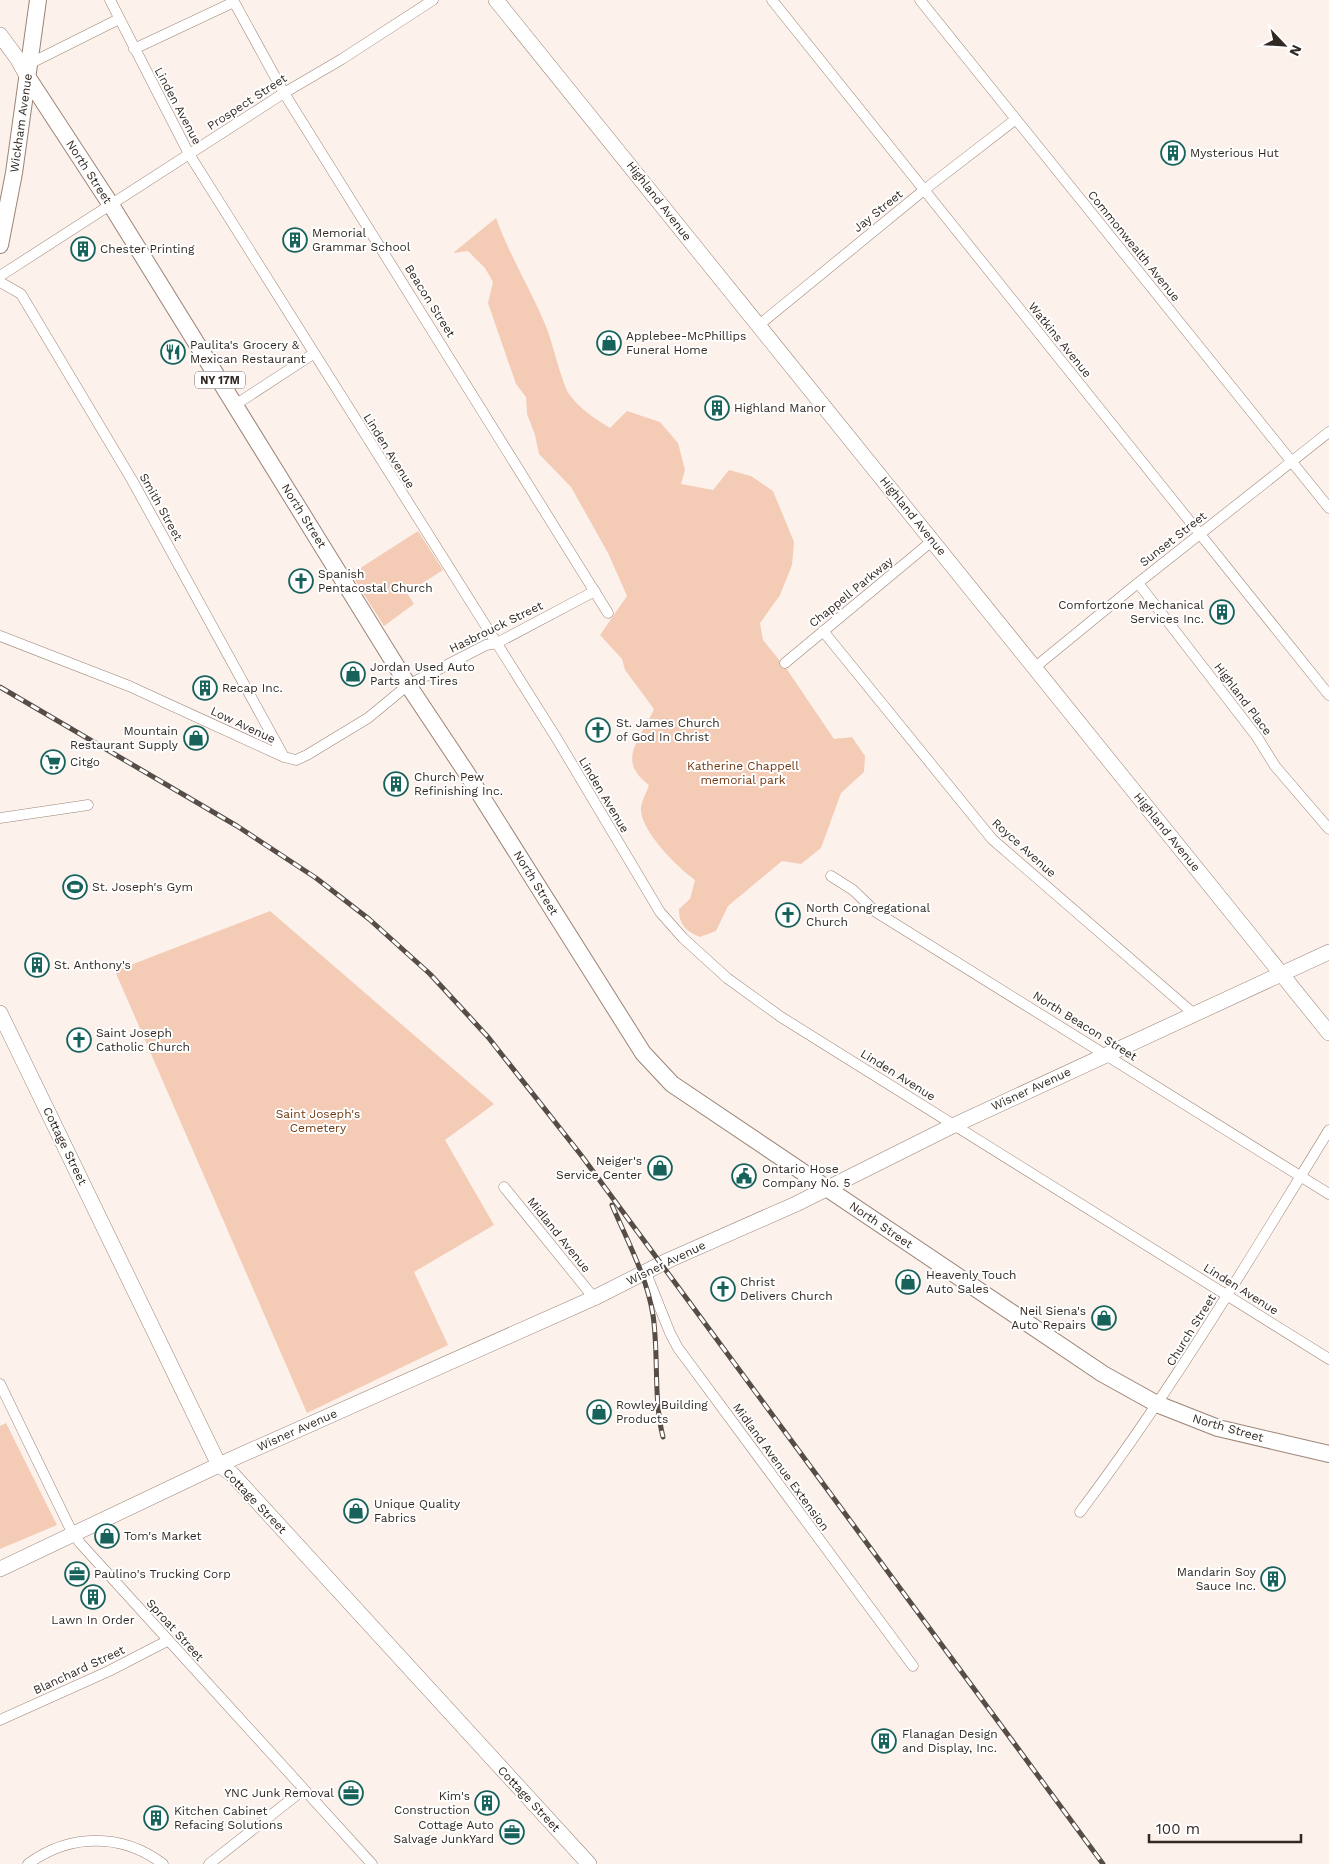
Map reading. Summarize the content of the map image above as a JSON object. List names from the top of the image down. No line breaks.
{"streets":{"main road":["Wickham Avenue","North Street","NY 17M"],"street":["Prospect Street","Linden Avenue","Highland Avenue","Jay Street","Commonwealth Avenue","Beacon Street","Watkins Avenue","Smith Street","Sunset Street","Chappell Parkway","Hasbrouck Street","Highland Place","Low Avenue","Royce Avenue","North Beacon Street","Wisner Avenue","Cottage Street","Midland Avenue","Church Street","Midland Avenue Extension","Sproat Street","Blanchard Street"]},"crossings":[["Prospect Street","Linden Avenue"],["Prospect Street","North Street"],["Prospect Street","Beacon Street"],["Linden Avenue","Hasbrouck Street"],["Linden Avenue","Wisner Avenue"],["Linden Avenue","Church Street"],["Wickham Avenue","North Street"],["North Street","Hasbrouck Street"],["North Street","Low Avenue"],["North Street","Wisner Avenue"],["North Street","Church Street"],["Highland Avenue","Jay Street"],["Highland Avenue","Sunset Street"],["Highland Avenue","Chappell Parkway"],["Highland Avenue","Wisner Avenue"],["Jay Street","Commonwealth Avenue"],["Jay Street","Watkins Avenue"],["Commonwealth Avenue","Sunset Street"],["Beacon Street","Hasbrouck Street"],["Watkins Avenue","Sunset Street"],["Smith Street","Low Avenue"],["Sunset Street","Highland Place"],["Chappell Parkway","Royce Avenue"],["Hasbrouck Street","Low Avenue"],["Royce Avenue","Wisner Avenue"],["North Beacon Street","Wisner Avenue"],["North Beacon Street","Church Street"],["Wisner Avenue","Cottage Street"],["Wisner Avenue","Midland Avenue"],["Wisner Avenue","Midland Avenue Extension"],["Wisner Avenue","Sproat Street"],["Sproat Street","Blanchard Street"]],"parks":["Katherine Chappell memorial park","Saint Joseph's Cemetery"],"places":{"building":["Mysterious Hut","Memorial Grammar School","Chester Printing","Highland Manor","Comfortzone Mechanical Services Inc.","Recap Inc.","Church Pew Refinishing Inc.","St. Anthony's","Mandarin Soy Sauce Inc.","Lawn In Order","Flanagan Design and Display, Inc.","Kim's Construction","Kitchen Cabinet Refacing Solutions"],"shop":["Applebee-McPhillips Funeral Home","Jordan Used Auto Parts and Tires","Mountain Restaurant Supply","Neiger's Service Center","Heavenly Touch Auto Sales","Neil Siena's Auto Repairs","Rowley Building Products","Unique Quality Fabrics","Tom's Market"],"restaurant":["Paulita's Grocery & Mexican Restaurant"],"church":["Spanish Pentacostal Church","St. James Church of God In Christ","North Congregational Church","Saint Joseph Catholic Church","Christ Delivers Church"],"supermarket":["Citgo"],"sports":["St. Joseph's Gym"],"public building":["Ontario Hose Company No. 5"],"office":["Paulino's Trucking Corp","YNC Junk Removal","Cottage Auto Salvage JunkYard"]},"scale_bar":"100 m","north":"bottom right"}
